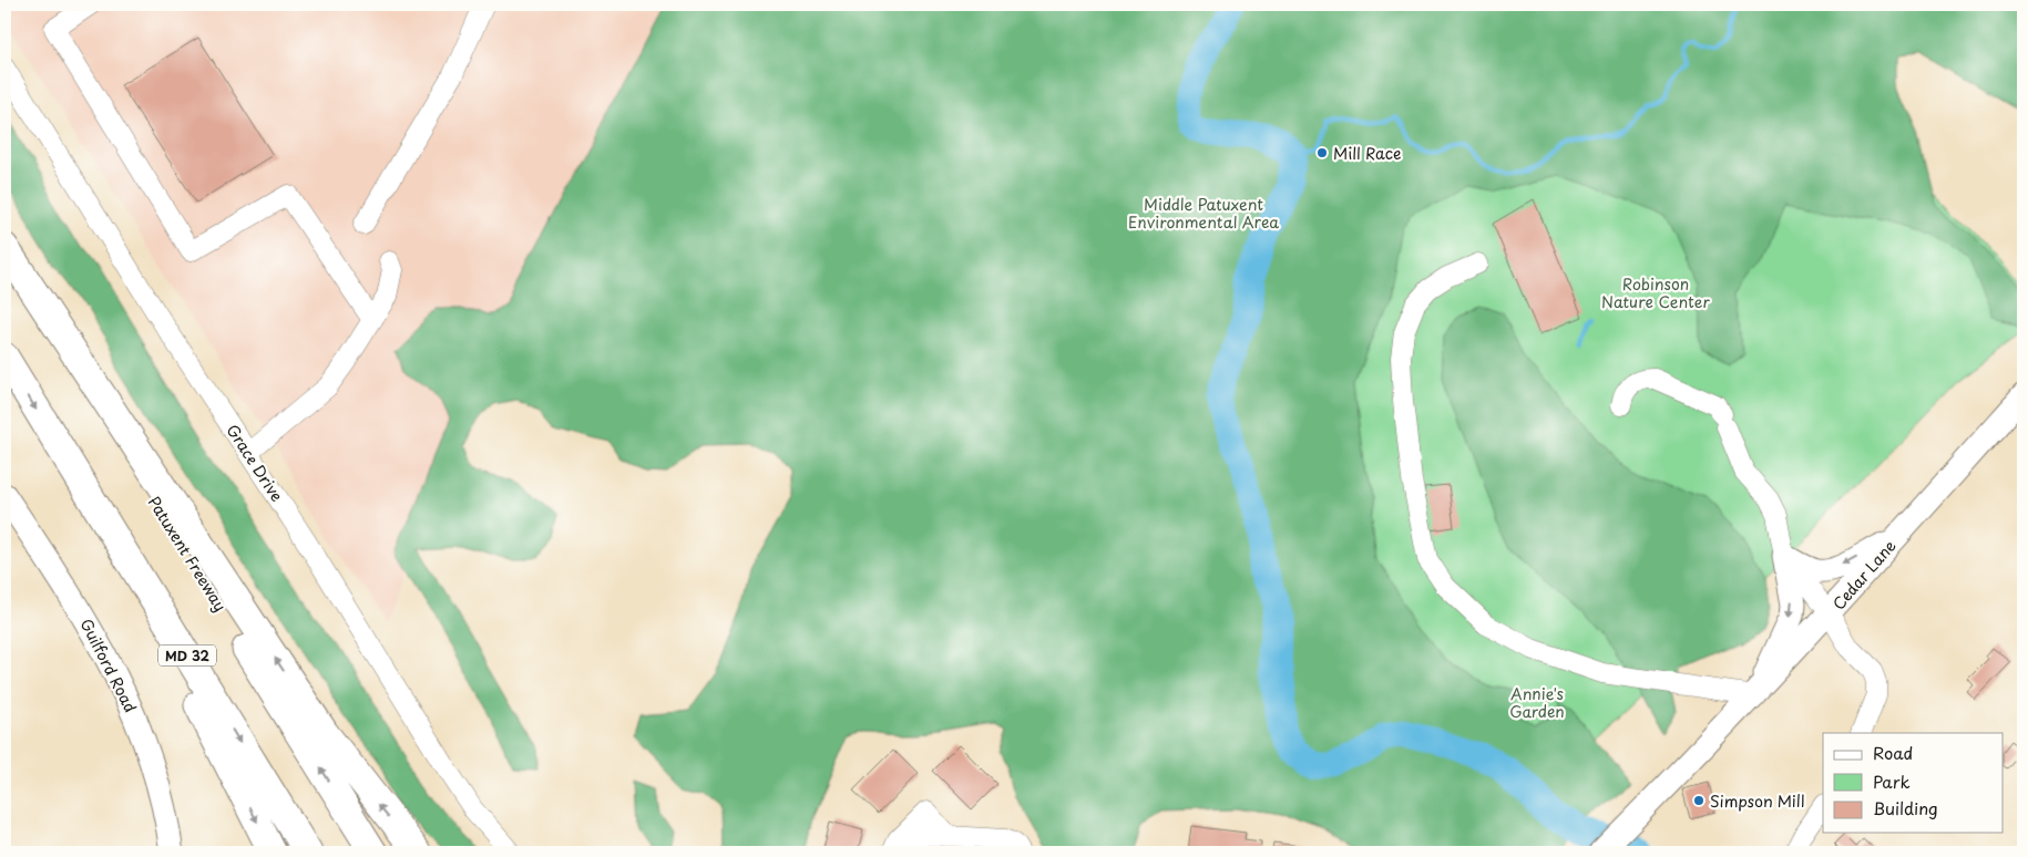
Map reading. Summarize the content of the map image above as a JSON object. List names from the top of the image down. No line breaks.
{"streets":{"highway":["Patuxent Freeway","MD 32"],"main road":["Cedar Lane","Guilford Road"],"street":["Grace Drive"]},"parks":["Middle Patuxent Environmental Area","Robinson Nature Center","Annie's Garden"],"places":["Mill Race","Simpson Mill"],"legend":["Road","Park","Building"]}
